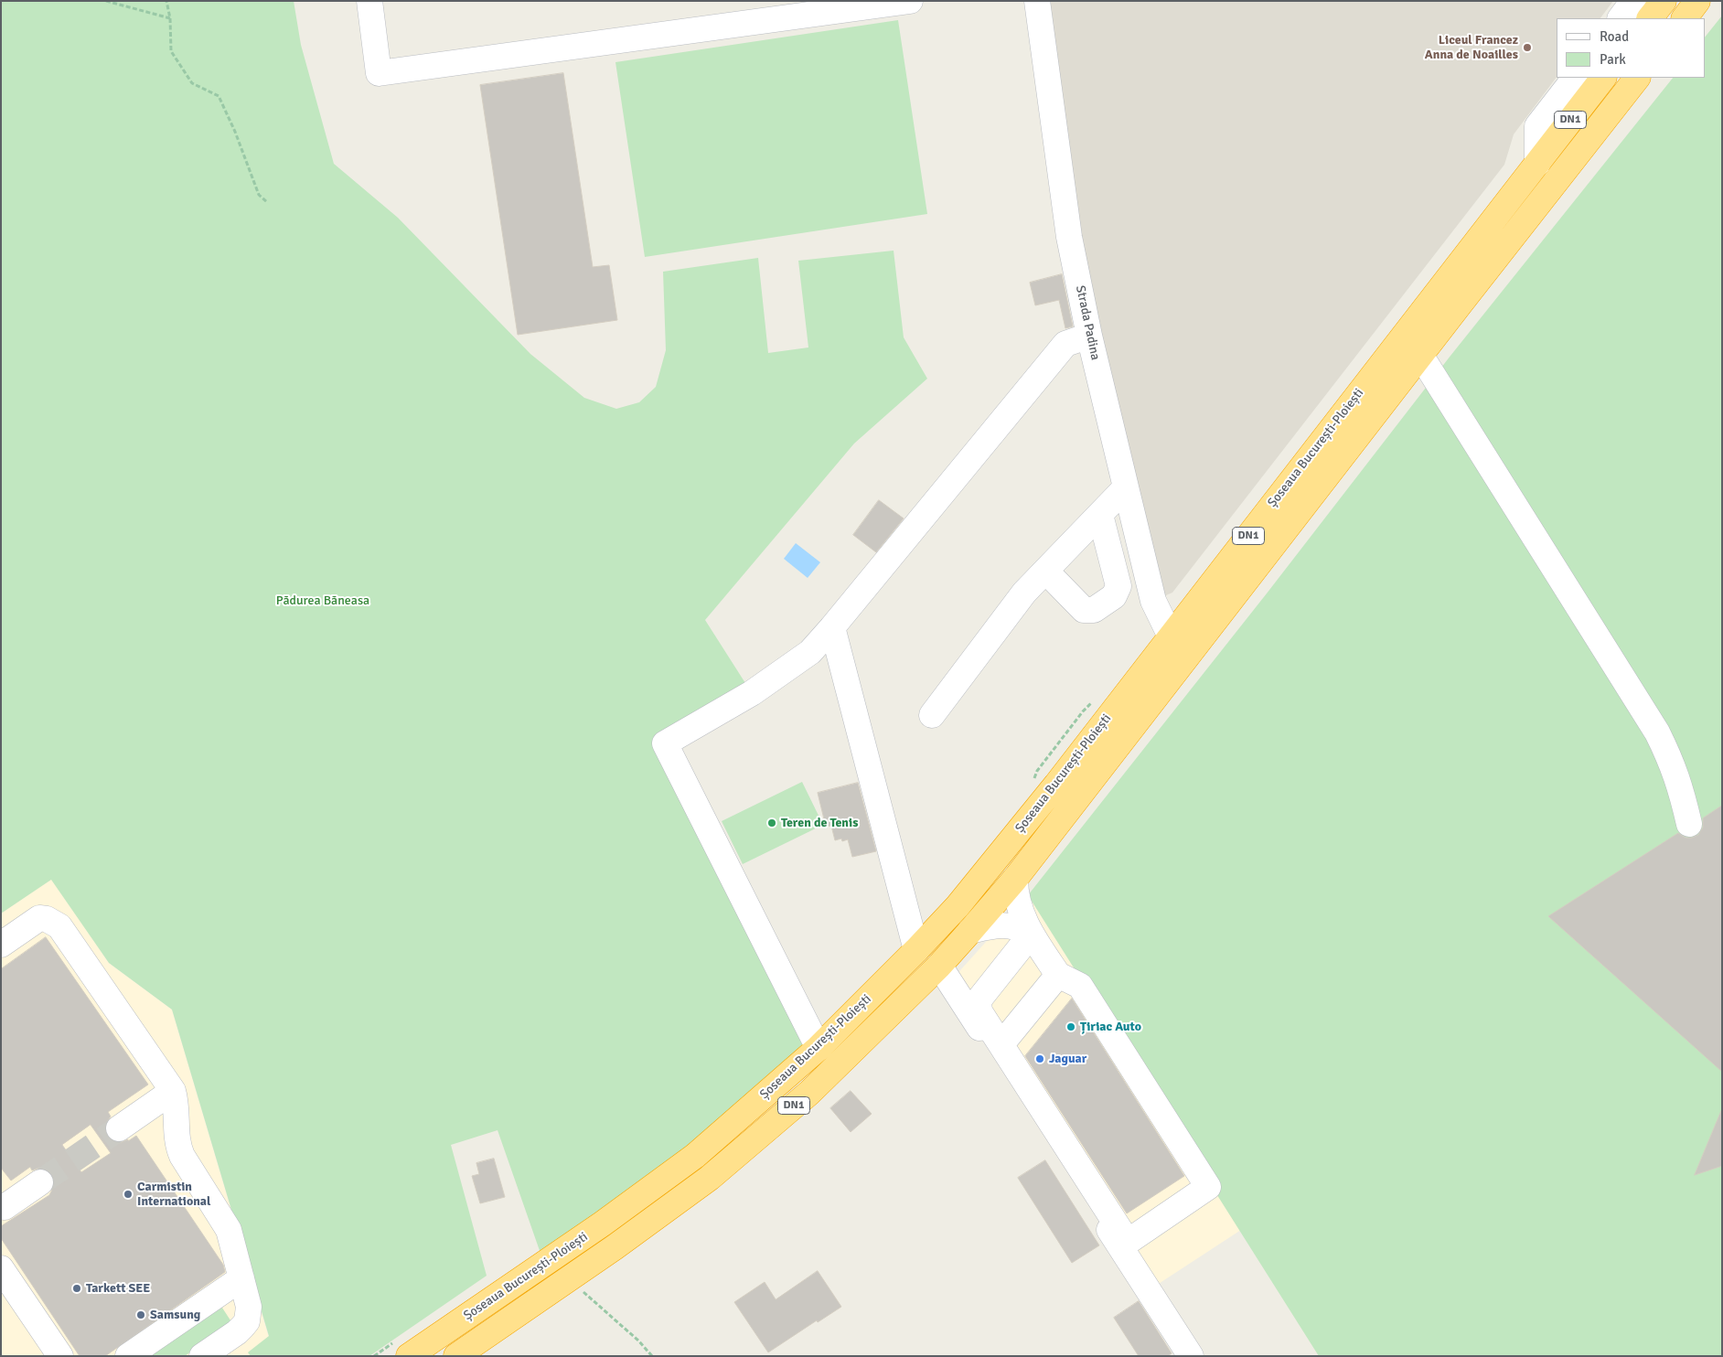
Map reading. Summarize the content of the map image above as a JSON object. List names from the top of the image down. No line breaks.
{"streets":{"highway":["DN1","Șoseaua București-Ploiești"],"street":["Strada Padina"]},"crossings":[["Strada Padina","Șoseaua București-Ploiești"]],"parks":["Pădurea Băneasa"],"places":["Liceul Francez Anna de Noailles","Teren de Tenis","Țiriac Auto","Jaguar","Carmistin International","Tarkett SEE","Samsung"],"legend":["Road","Park"]}
